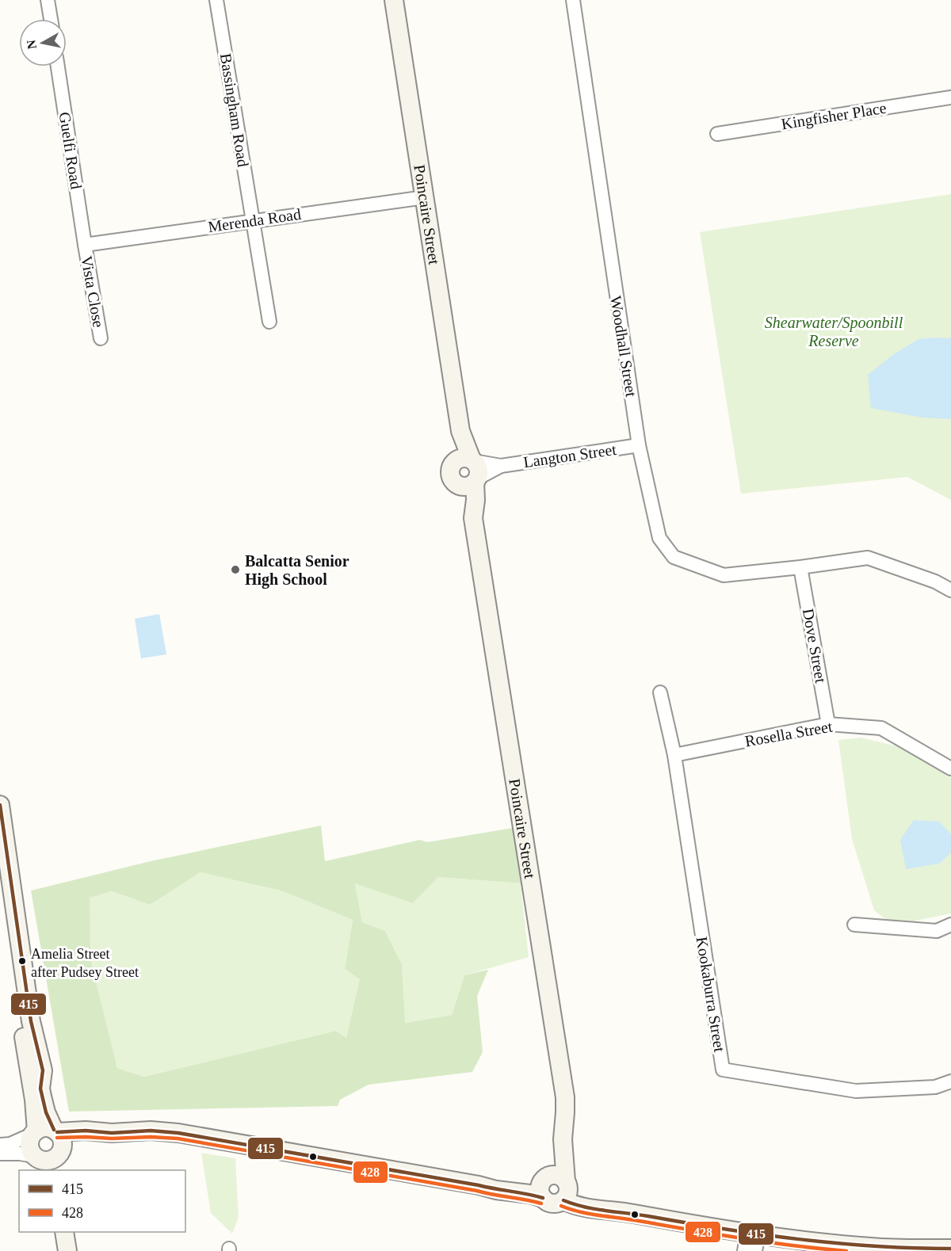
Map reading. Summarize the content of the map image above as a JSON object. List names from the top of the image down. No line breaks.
{"streets":{"main road":["Poincaire Street"],"street":["Bassingham Road","Kingfisher Place","Guelfi Road","Merenda Road","Vista Close","Woodhall Street","Langton Street","Dove Street","Rosella Street","Kookaburra Street"]},"crossings":[["Bassingham Road","Merenda Road"],["Guelfi Road","Merenda Road"],["Guelfi Road","Vista Close"],["Poincaire Street","Merenda Road"],["Poincaire Street","Langton Street"],["Merenda Road","Vista Close"],["Woodhall Street","Langton Street"],["Woodhall Street","Dove Street"],["Dove Street","Rosella Street"],["Rosella Street","Kookaburra Street"]],"parks":["Shearwater/Spoonbill Reserve"],"places":["Balcatta Senior High School","Amelia Street after Pudsey Street"],"lines":["transit line 415","transit line 428"],"legend":["415","428"],"north":"left"}
